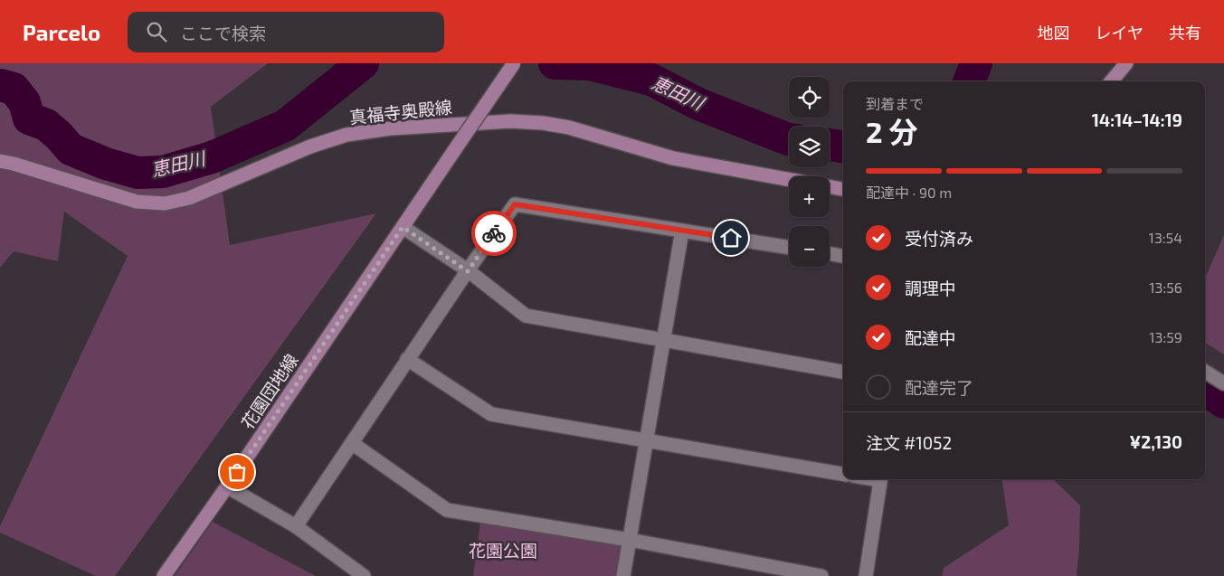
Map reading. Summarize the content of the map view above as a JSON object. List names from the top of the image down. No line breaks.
{"streets":{"street":["真福寺奥殿線","花園団地線"]},"water":["恵田川"],"parks":["花園公園"],"page":{"header":"Parcelo","search":"ここで検索","nav":["地図","レイヤ","共有"],"map_buttons":["+","−"],"heading":["2 分","到着まで","14:14–14:19"],"panel":["注文 #1052","¥2,130"],"bar":"配達中 · 90 m","list":[["受付済み","13:54"],["調理中","13:56"],["配達中","13:59"],"配達完了"]}}
